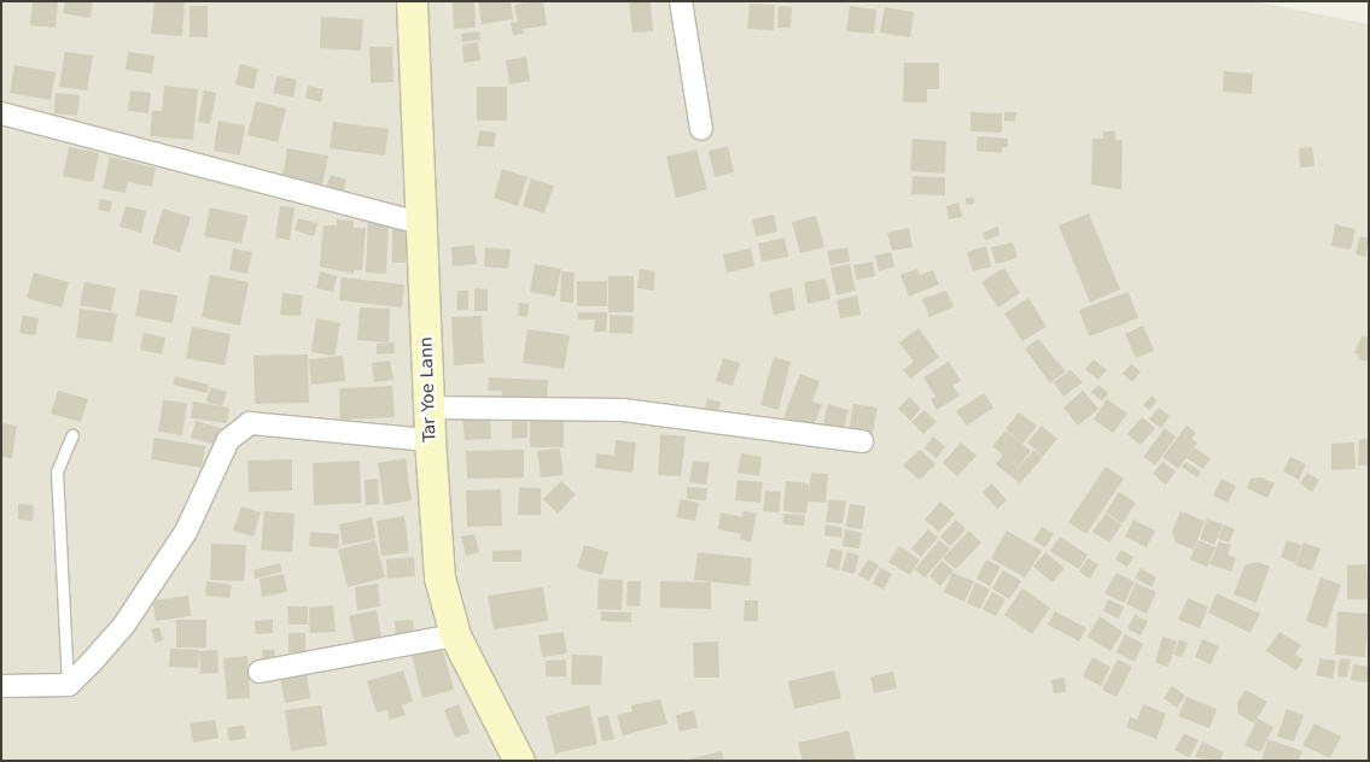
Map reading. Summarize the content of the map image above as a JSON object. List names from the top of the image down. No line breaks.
{"streets":{"main road":["Tar Yoe Lann"]}}
